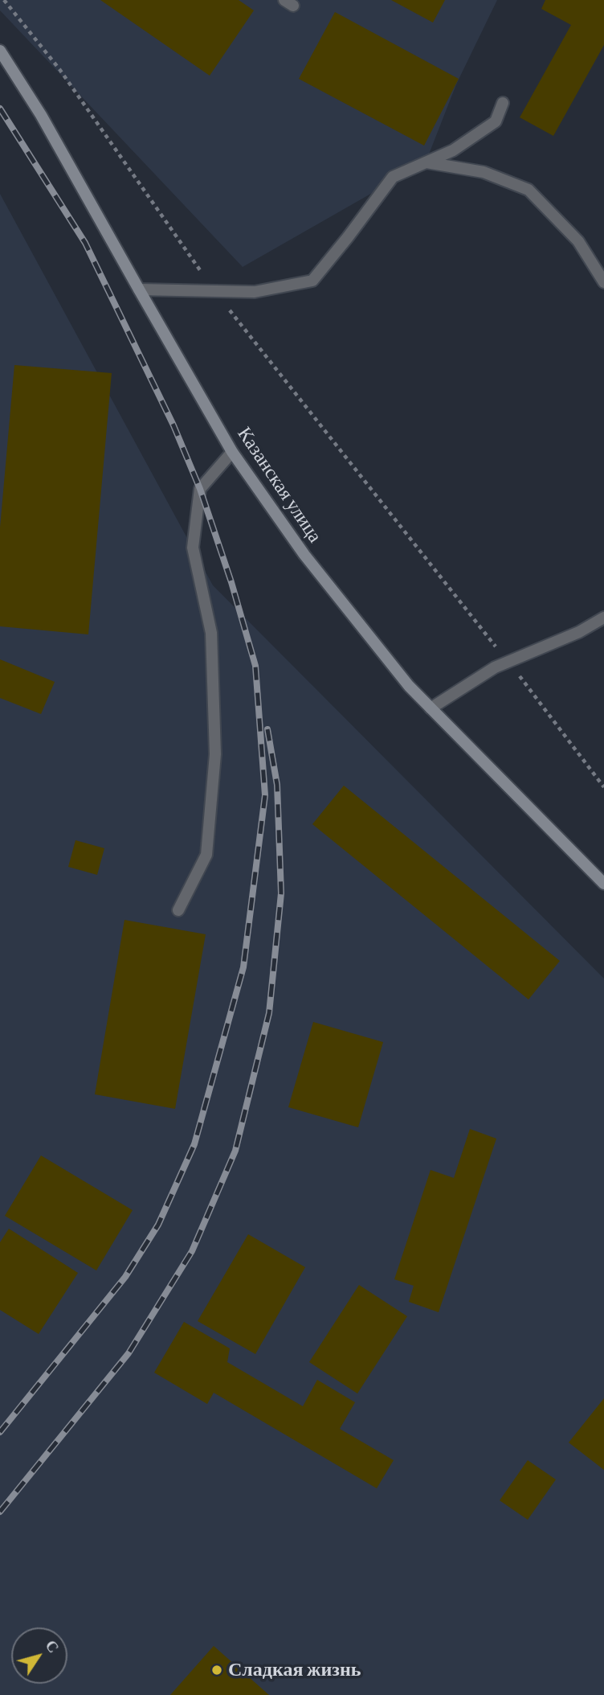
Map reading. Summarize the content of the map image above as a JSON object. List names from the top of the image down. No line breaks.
{"streets":{"main road":["Казанская улица"]},"places":["Сладкая жизнь"],"north":"top right"}
